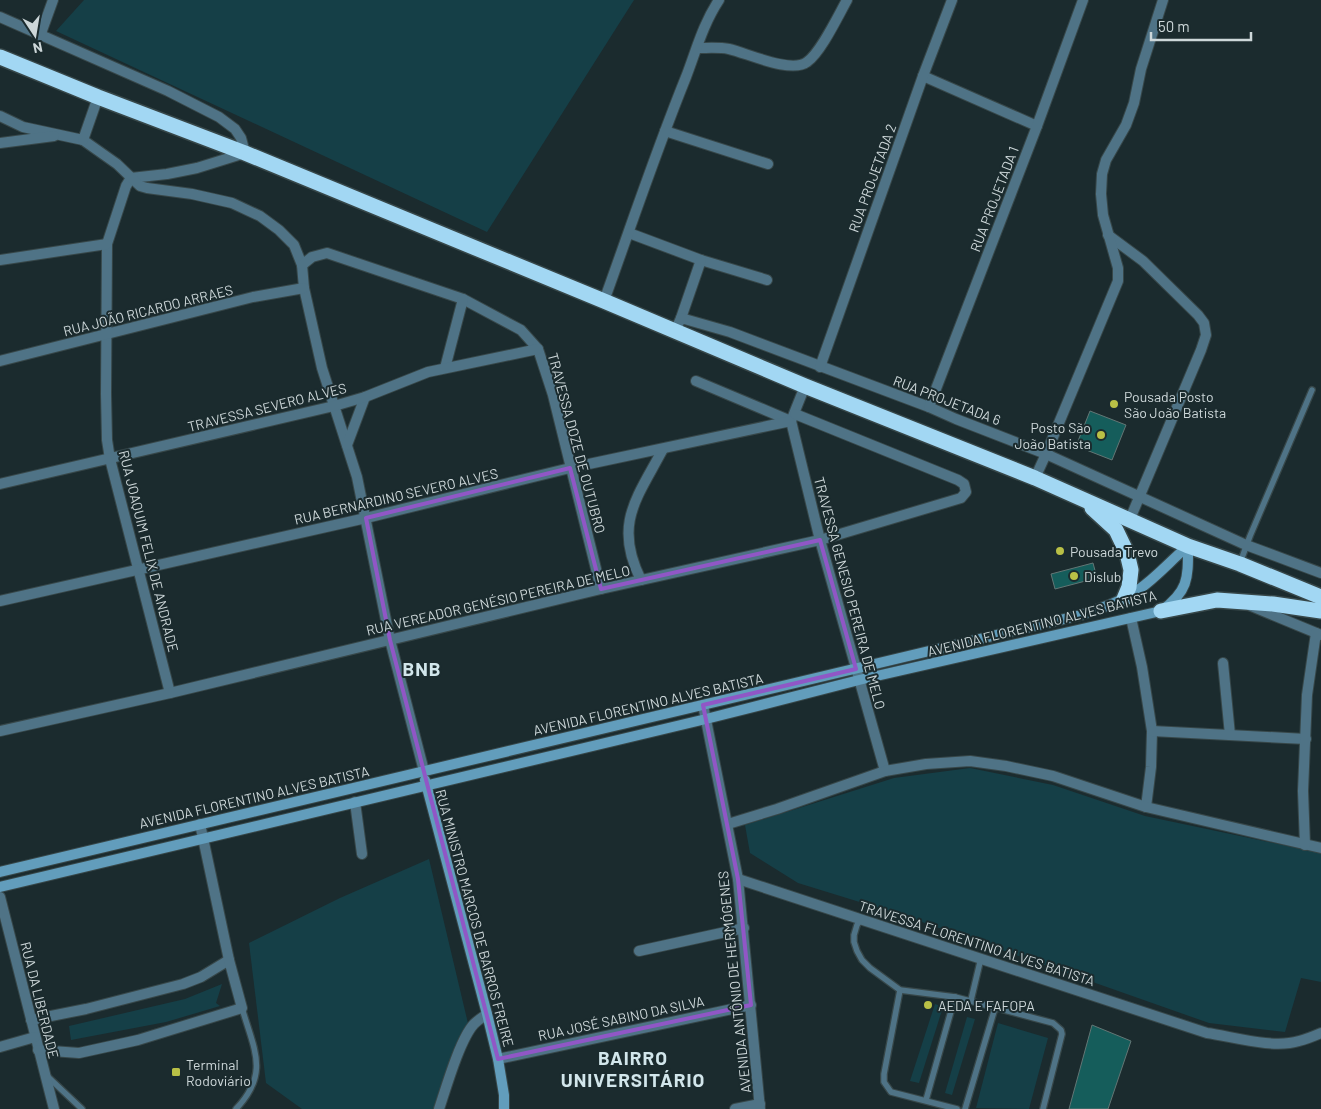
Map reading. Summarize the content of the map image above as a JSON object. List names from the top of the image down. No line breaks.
{"streets":{"main road":["AVENIDA FLORENTINO ALVES BATISTA","RUA MINISTRO MARCOS DE BARROS FREIRE"],"street":["RUA PROJETADA 2","RUA PROJETADA 1","RUA JOÃO RICARDO ARRAES","RUA PROJETADA 6","TRAVESSA SEVERO ALVES","TRAVESSA DOZE DE OUTUBRO","RUA BERNARDINO SEVERO ALVES","RUA JOAQUIM FELIX DE ANDRADE","TRAVESSA GENESIO PEREIRA DE MELO","RUA VEREADOR GENÉSIO PEREIRA DE MELO","TRAVESSA FLORENTINO ALVES BATISTA","AVENIDA ANTÔNIO DE HERMÓGENES","RUA DA LIBERDADE","RUA JOSÉ SABINO DA SILVA"]},"crossings":[["RUA PROJETADA 2","RUA PROJETADA 6"],["RUA PROJETADA 1","RUA PROJETADA 6"],["RUA JOÃO RICARDO ARRAES","RUA JOAQUIM FELIX DE ANDRADE"],["TRAVESSA SEVERO ALVES","TRAVESSA DOZE DE OUTUBRO"],["TRAVESSA SEVERO ALVES","RUA JOAQUIM FELIX DE ANDRADE"],["TRAVESSA DOZE DE OUTUBRO","RUA BERNARDINO SEVERO ALVES"],["TRAVESSA DOZE DE OUTUBRO","RUA VEREADOR GENÉSIO PEREIRA DE MELO"],["RUA BERNARDINO SEVERO ALVES","RUA JOAQUIM FELIX DE ANDRADE"],["RUA BERNARDINO SEVERO ALVES","TRAVESSA GENESIO PEREIRA DE MELO"],["RUA BERNARDINO SEVERO ALVES","RUA VEREADOR GENÉSIO PEREIRA DE MELO"],["RUA JOAQUIM FELIX DE ANDRADE","RUA VEREADOR GENÉSIO PEREIRA DE MELO"],["TRAVESSA GENESIO PEREIRA DE MELO","RUA VEREADOR GENÉSIO PEREIRA DE MELO"],["TRAVESSA GENESIO PEREIRA DE MELO","AVENIDA FLORENTINO ALVES BATISTA"],["AVENIDA FLORENTINO ALVES BATISTA","RUA MINISTRO MARCOS DE BARROS FREIRE"],["AVENIDA FLORENTINO ALVES BATISTA","AVENIDA ANTÔNIO DE HERMÓGENES"],["RUA MINISTRO MARCOS DE BARROS FREIRE","RUA JOSÉ SABINO DA SILVA"],["TRAVESSA FLORENTINO ALVES BATISTA","AVENIDA ANTÔNIO DE HERMÓGENES"],["AVENIDA ANTÔNIO DE HERMÓGENES","RUA JOSÉ SABINO DA SILVA"]],"districts":["BNB","BAIRRO UNIVERSITÁRIO"],"places":{"other":["Pousada Posto São João Batista","Posto São João Batista","Pousada Trevo","Dislub","AEDA E FAFOPA"],"transit":["Terminal Rodoviário"]},"scale_bar":"50 m","north":"bottom"}
